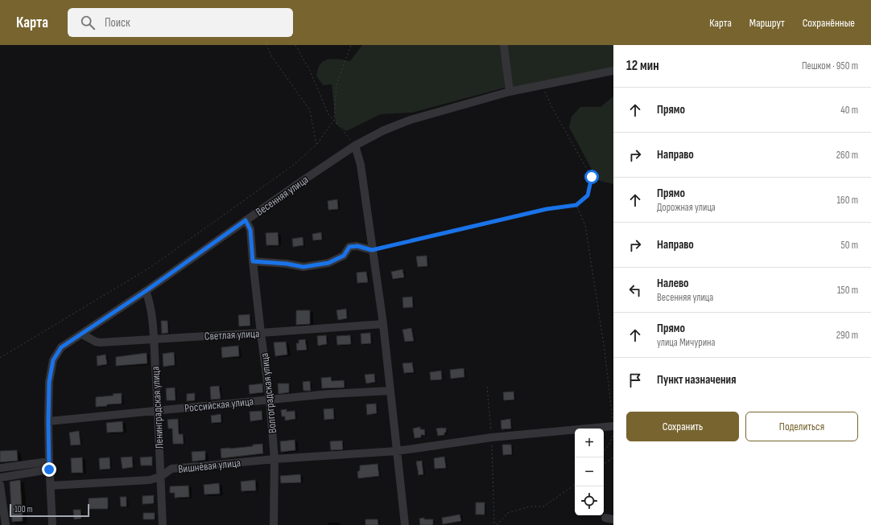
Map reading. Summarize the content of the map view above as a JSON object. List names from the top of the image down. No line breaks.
{"streets":{"street":["Весенняя улица","Светлая улица","Волгоградская улица","Российская улица","Ленинградская улица","Вишнёвая улица"]},"crossings":[["Весенняя улица","Светлая улица"],["Весенняя улица","Волгоградская улица"],["Весенняя улица","Российская улица"],["Весенняя улица","Ленинградская улица"],["Весенняя улица","Вишнёвая улица"],["Светлая улица","Волгоградская улица"],["Светлая улица","Ленинградская улица"],["Волгоградская улица","Российская улица"],["Волгоградская улица","Вишнёвая улица"],["Российская улица","Ленинградская улица"],["Ленинградская улица","Вишнёвая улица"]],"scale_bar":"100 m","page":{"header":"Карта","search":"Поиск","nav":["Карта","Маршрут","Сохранённые"],"heading":["12 мин","Пешком · 950 m"],"list":[["Прямо","40 m"],["Направо","260 m"],["Прямо","Дорожная улица","160 m"],["Направо","50 m"],["Налево","Весенняя улица","150 m"],["Прямо","улица Мичурина","290 m"],"Пункт назначения"],"buttons":["Сохранить","Поделиться"],"map_buttons":["+","−"],"scale":"100 m"}}
